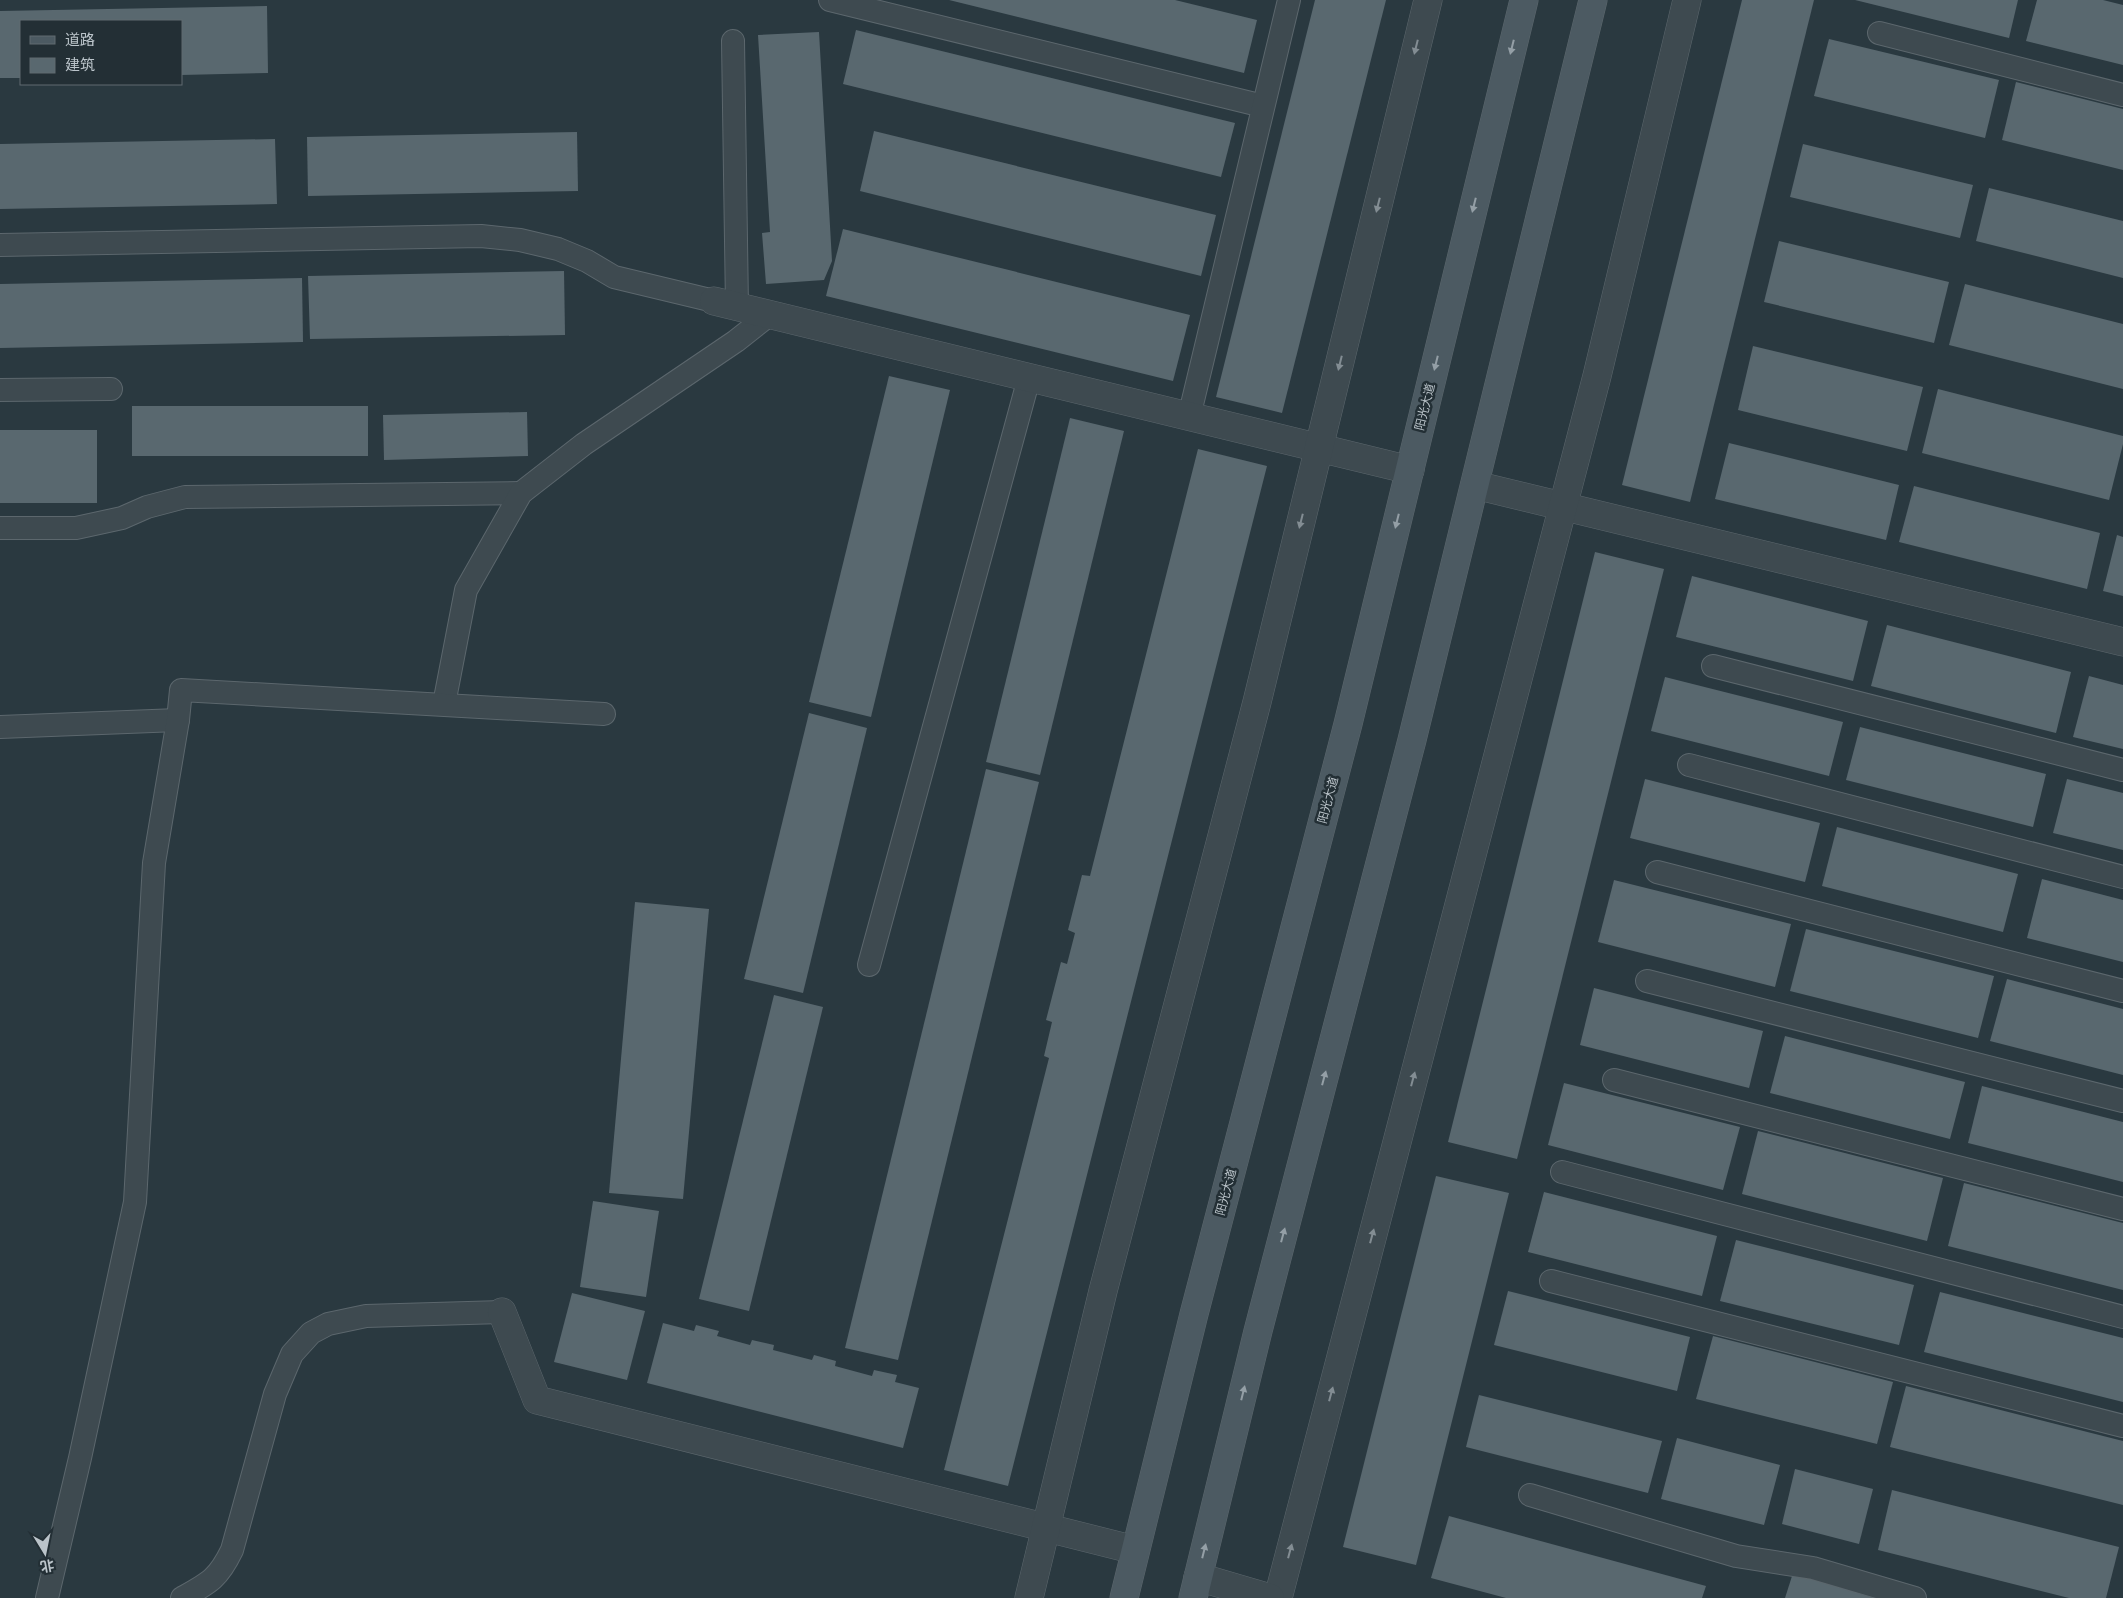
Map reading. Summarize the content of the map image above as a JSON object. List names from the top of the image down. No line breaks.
{"streets":{"main road":["阳光大道"]},"legend":["道路","建筑"],"north":"bottom"}
